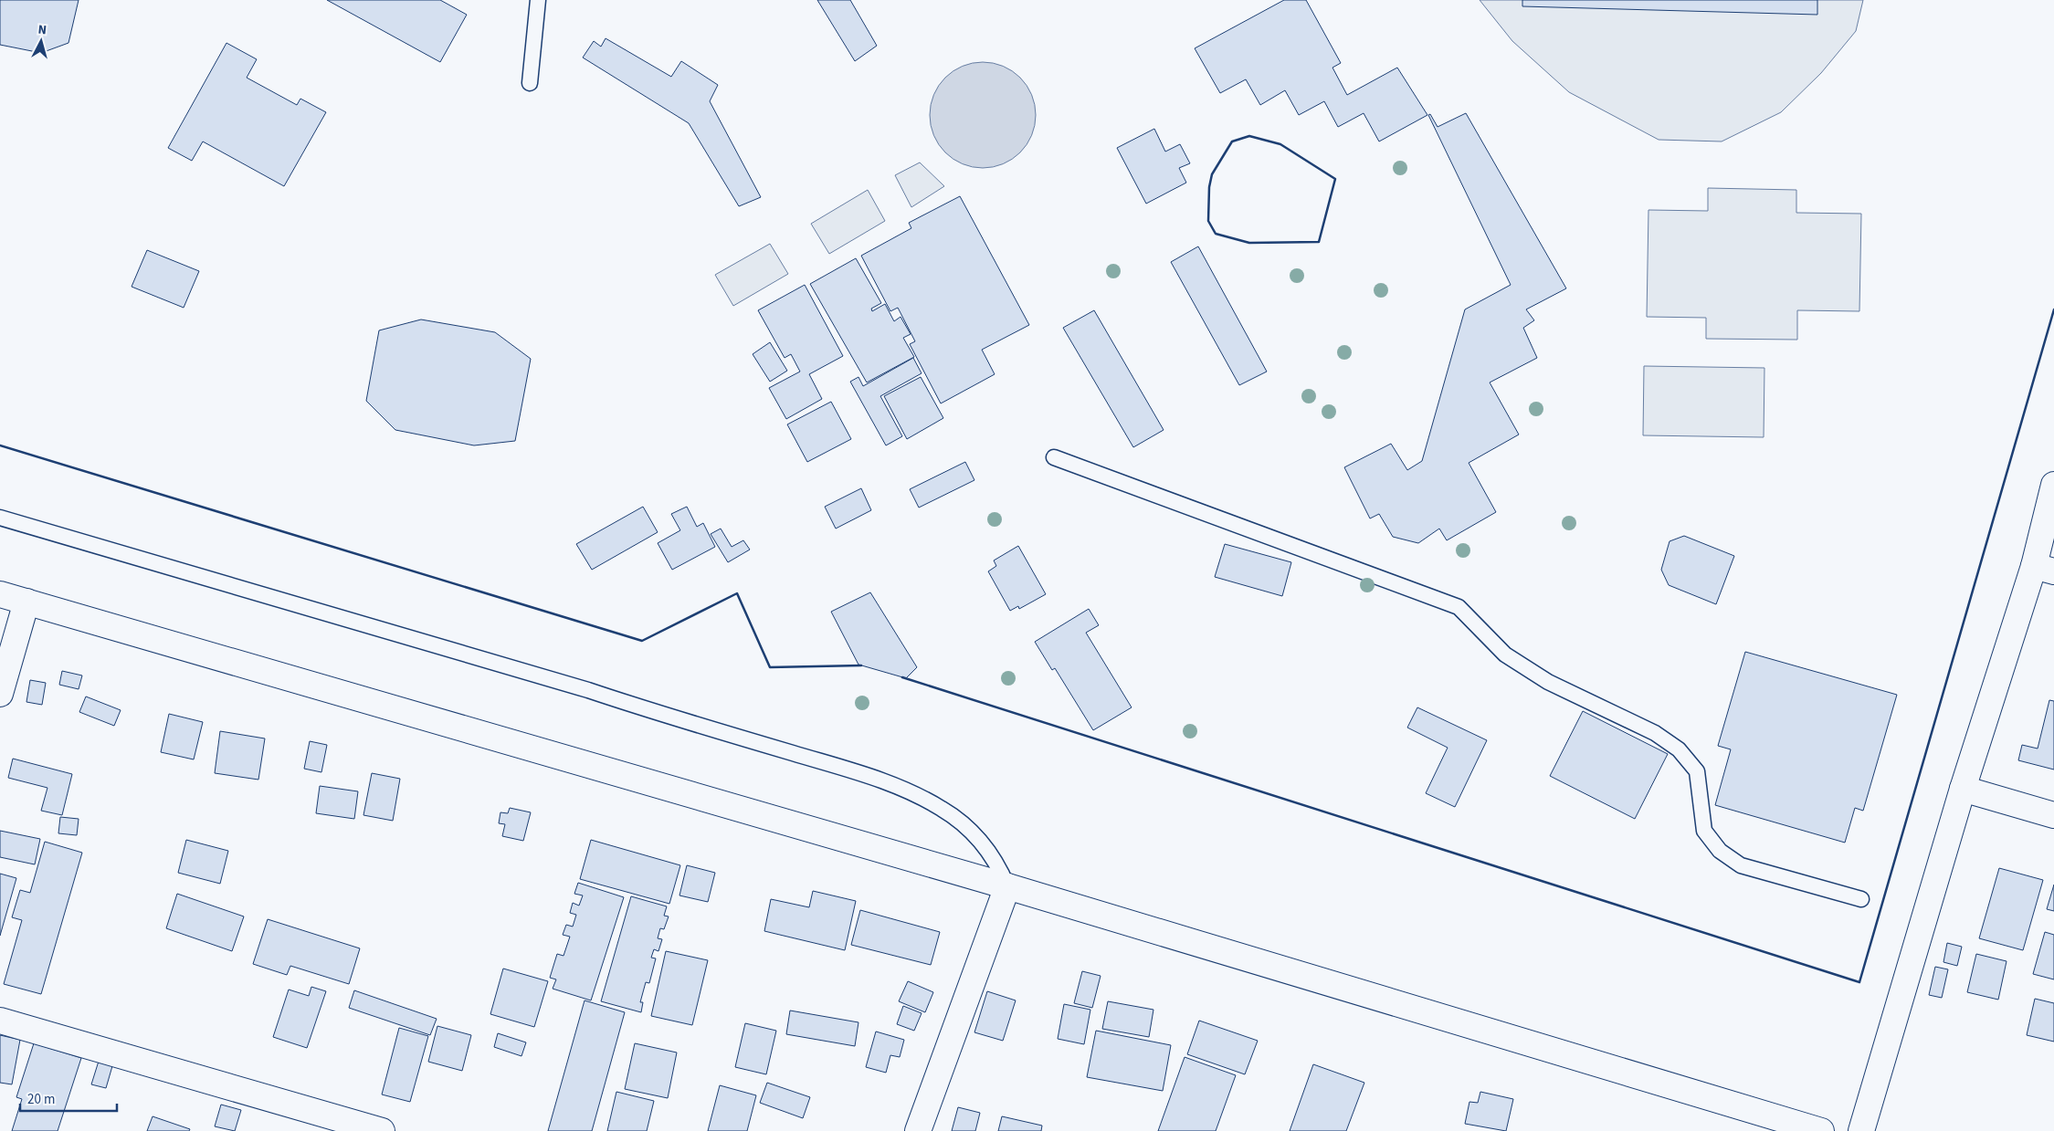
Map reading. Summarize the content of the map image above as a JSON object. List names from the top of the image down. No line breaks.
{"scale_bar":"20 m","north":"top"}
